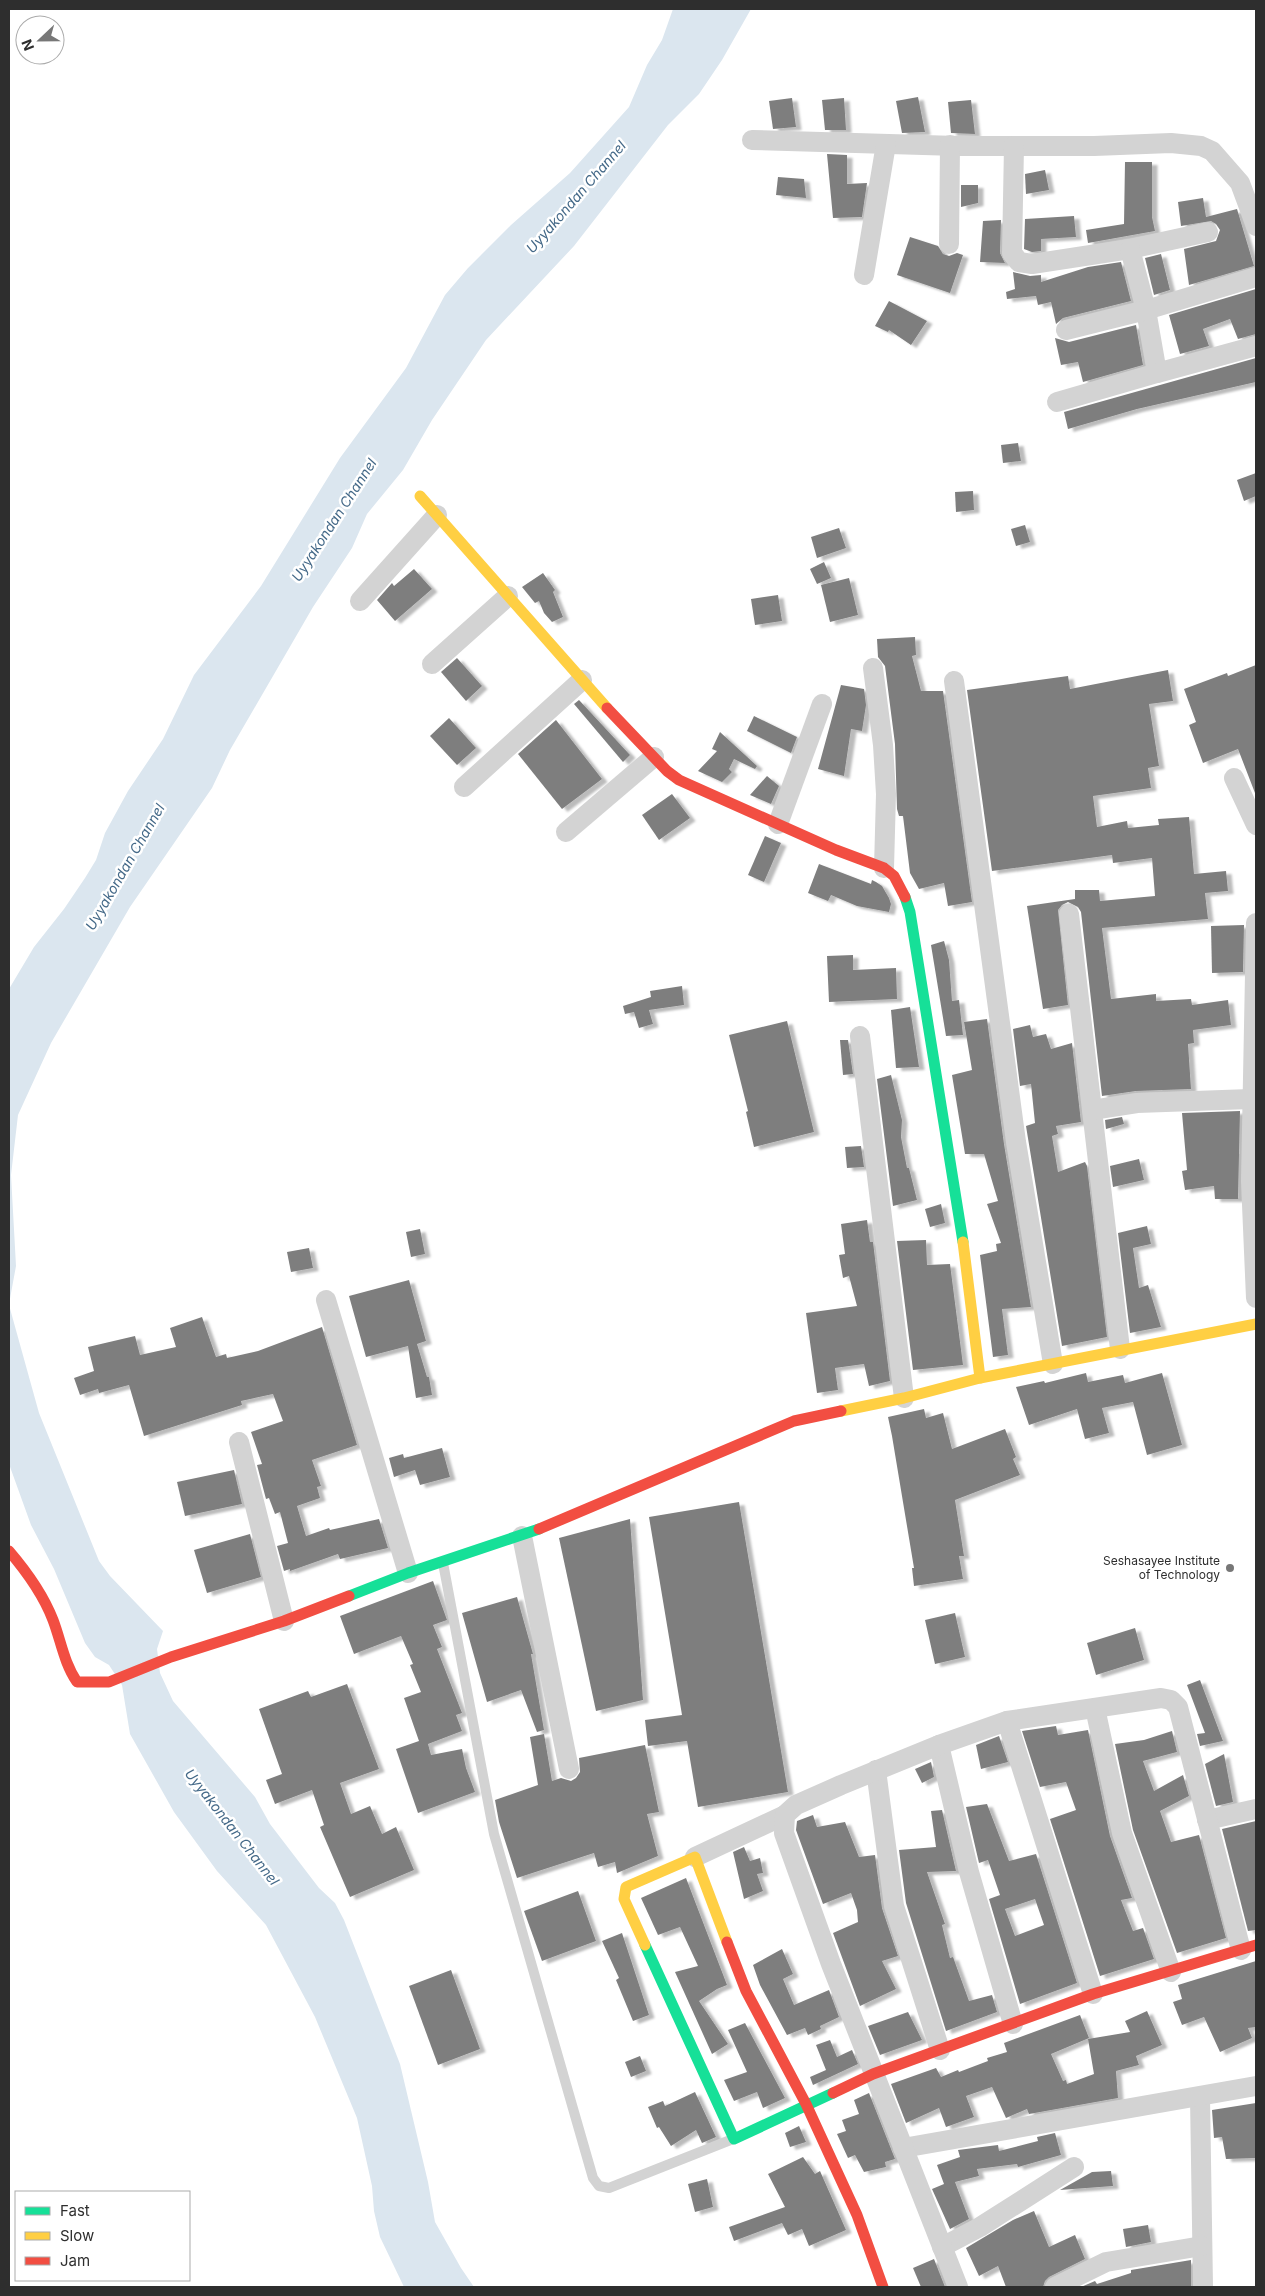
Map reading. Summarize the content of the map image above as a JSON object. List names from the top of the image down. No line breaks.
{"water":["Uyyakondan Channel"],"places":["Seshasayee Institute of Technology"],"legend":["Fast","Slow","Jam"],"north":"left"}
